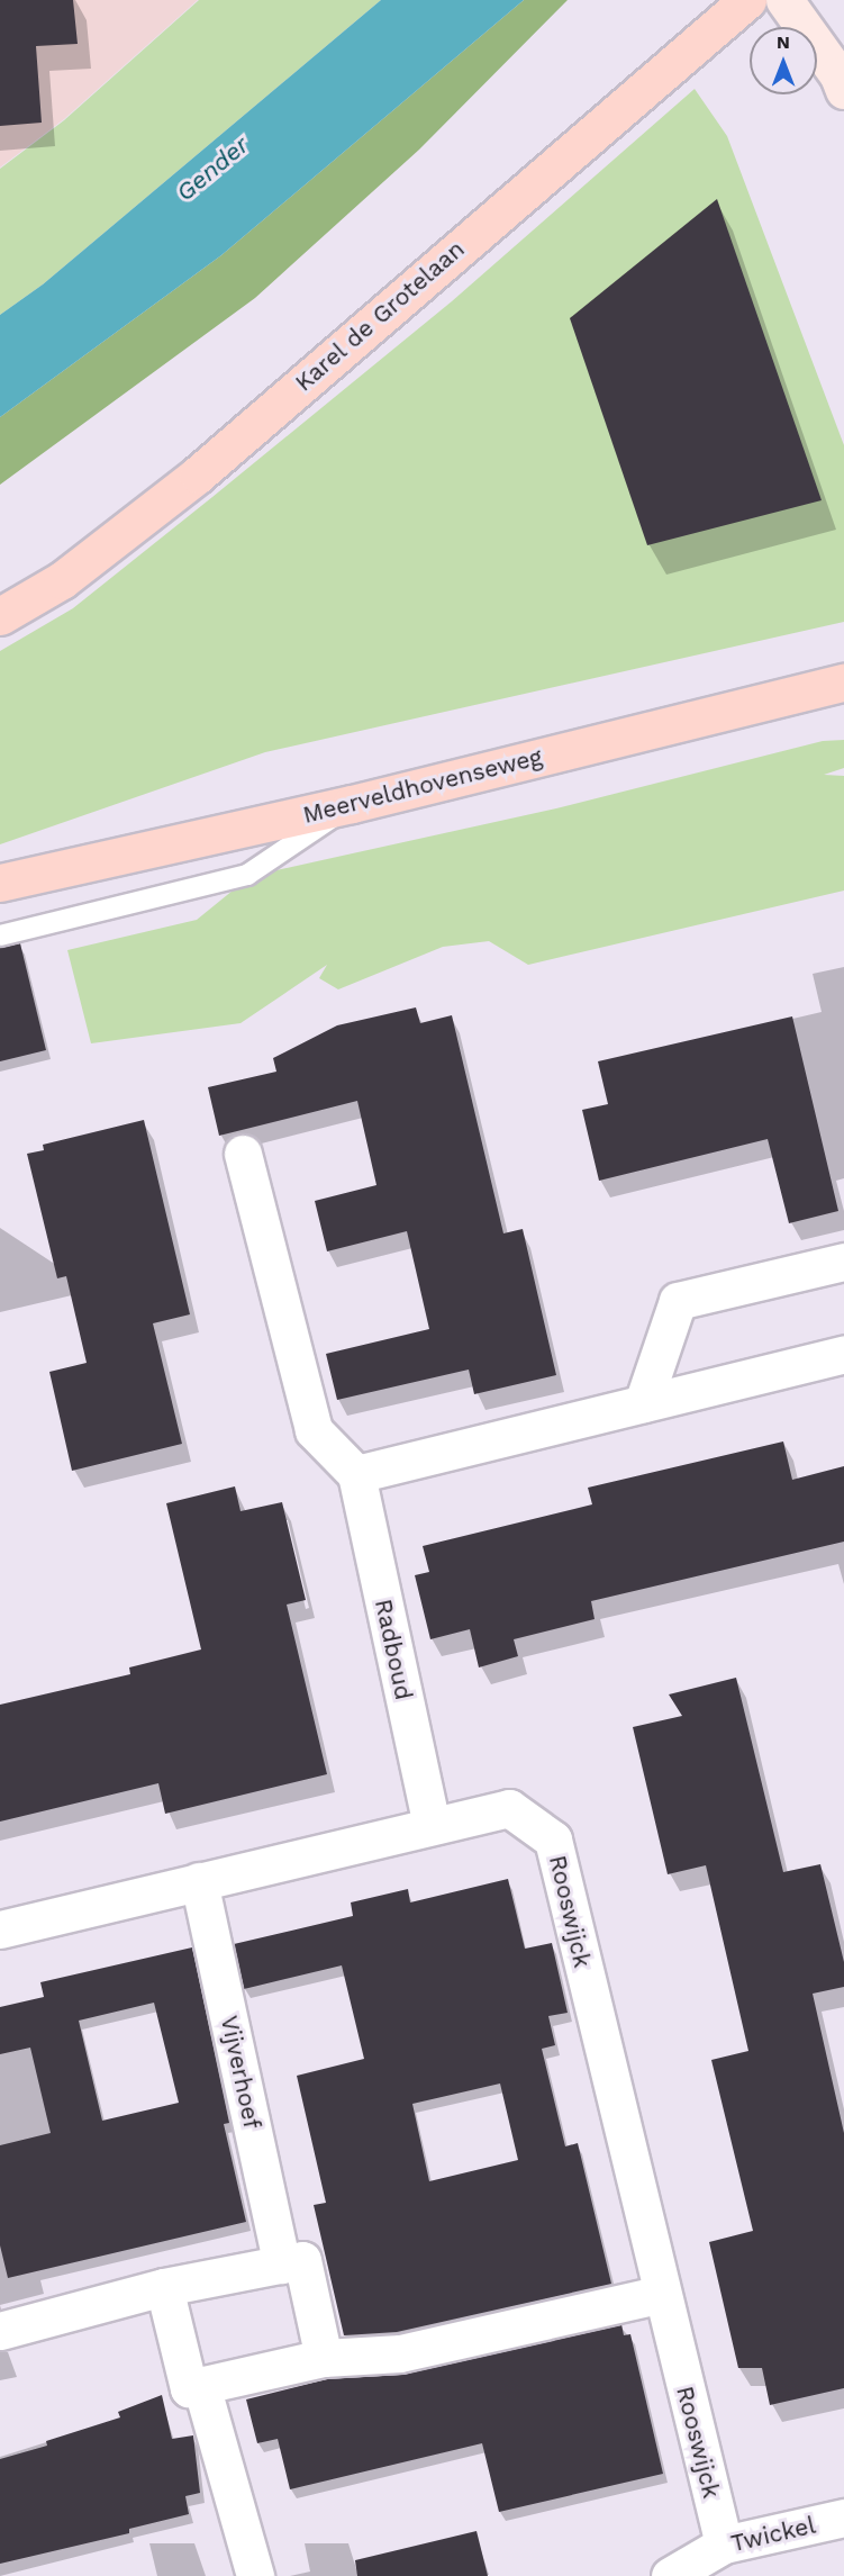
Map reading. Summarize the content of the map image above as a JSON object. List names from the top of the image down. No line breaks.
{"streets":{"main road":["Karel de Grotelaan","Meerveldhovenseweg"],"street":["Radboud","Rooswijck","Vijverhoef","Twickel"]},"crossings":[["Radboud","Rooswijck"],["Rooswijck","Vijverhoef"],["Rooswijck","Twickel"]],"water":["Gender"],"north":"top"}
